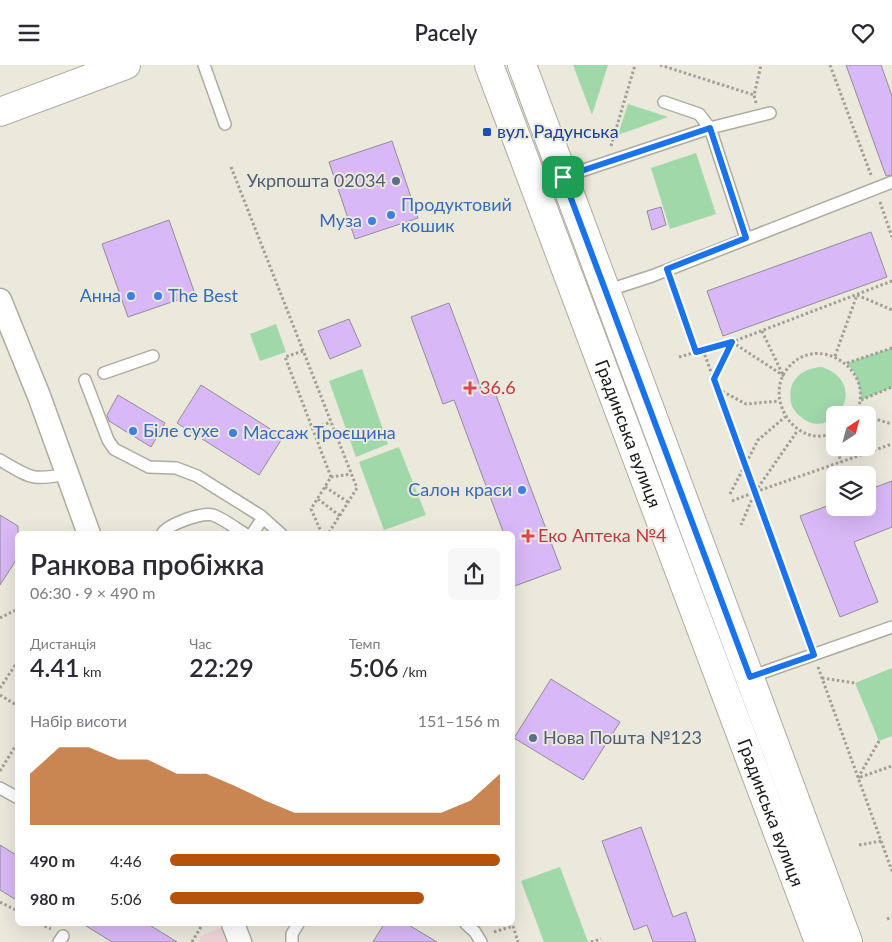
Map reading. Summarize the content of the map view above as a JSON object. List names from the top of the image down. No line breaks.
{"streets":{"street":["Градинська вулиця"]},"places":{"transit":["вул. Радунська"],"other":["Укрпошта 02034","Продуктовий кошик","Муза","Анна","The Best","Біле сухе","Массаж Троєщина","Салон краси","Нова Пошта №123"],"health":["36.6","Еко Аптека №4"]},"north":"top right","page":{"header":"Pacely","heading":["Ранкова пробіжка","06:30 · 9 × 490 m"],"stats":[["Дистанція","4.41 km"],["Час","22:29"],["Темп","5:06 /km"]],"chart":["Набір висоти","151–156 m"],"list":[{"name":"490 m","note":"4:46"},{"name":"980 m","note":"5:06"}]}}
